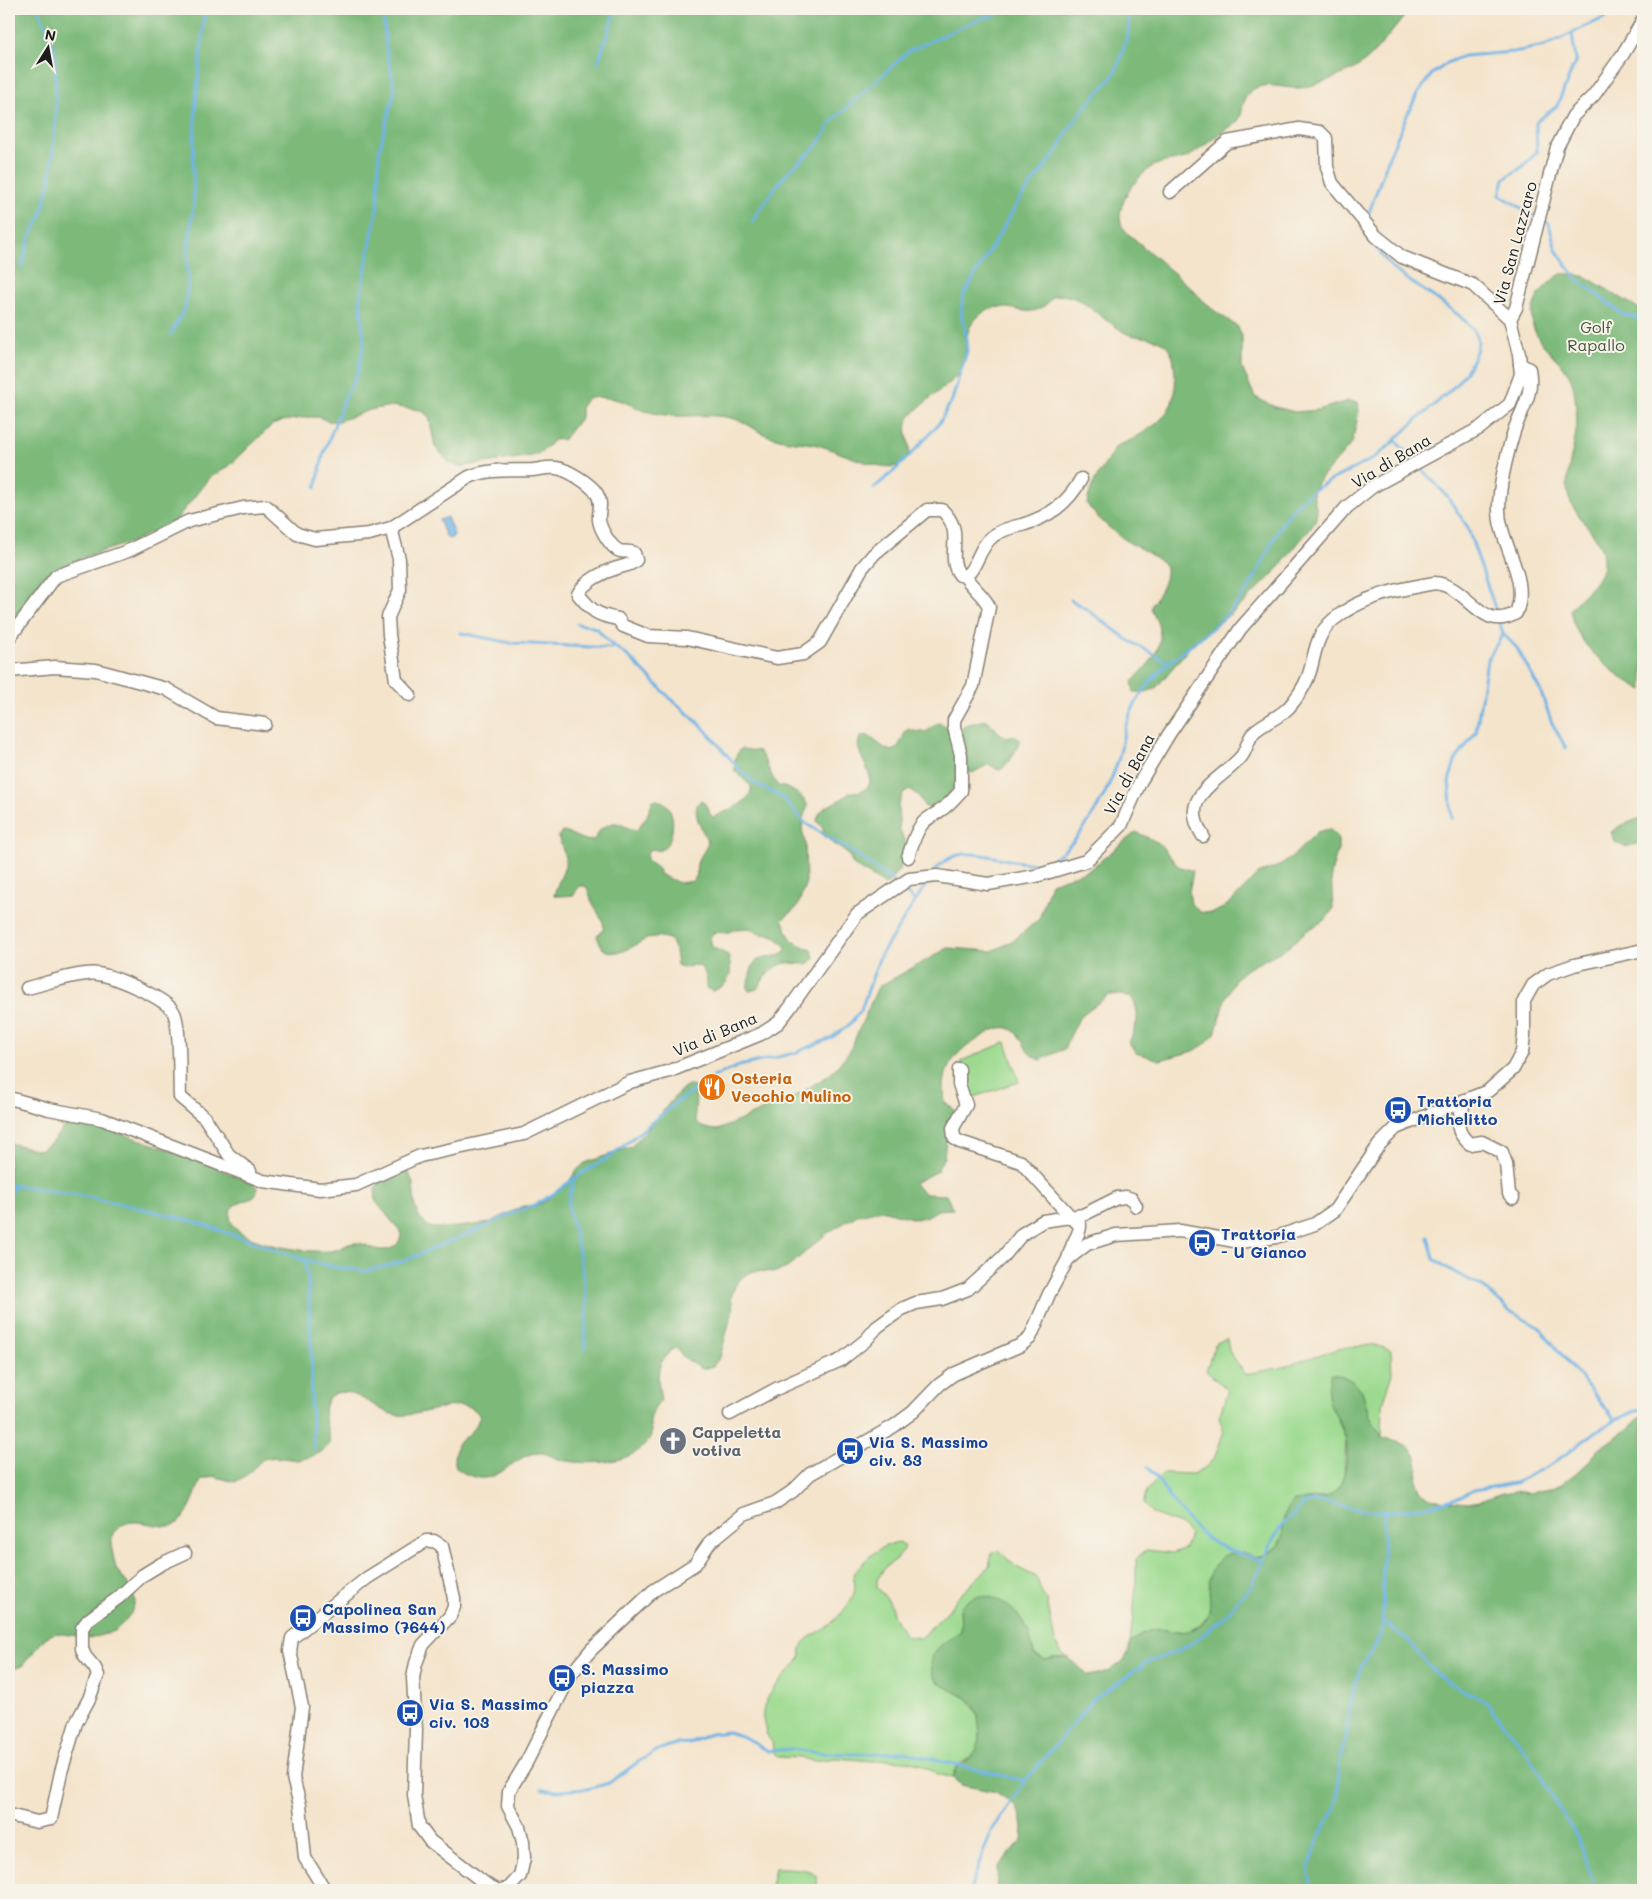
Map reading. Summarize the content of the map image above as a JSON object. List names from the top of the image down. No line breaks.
{"streets":{"street":["Via San Lazzaro","Via di Bana"]},"crossings":[["Via San Lazzaro","Via di Bana"]],"parks":["Golf Rapallo"],"places":{"restaurant":["Osteria Vecchio Mulino"],"bus stop":["Trattoria Michelitto","Trattoria - U Gianco","Via S. Massimo civ. 83","Capolinea San Massimo (7644)","S. Massimo piazza","Via S. Massimo civ. 103"],"church":["Cappeletta votiva"]},"north":"top"}
